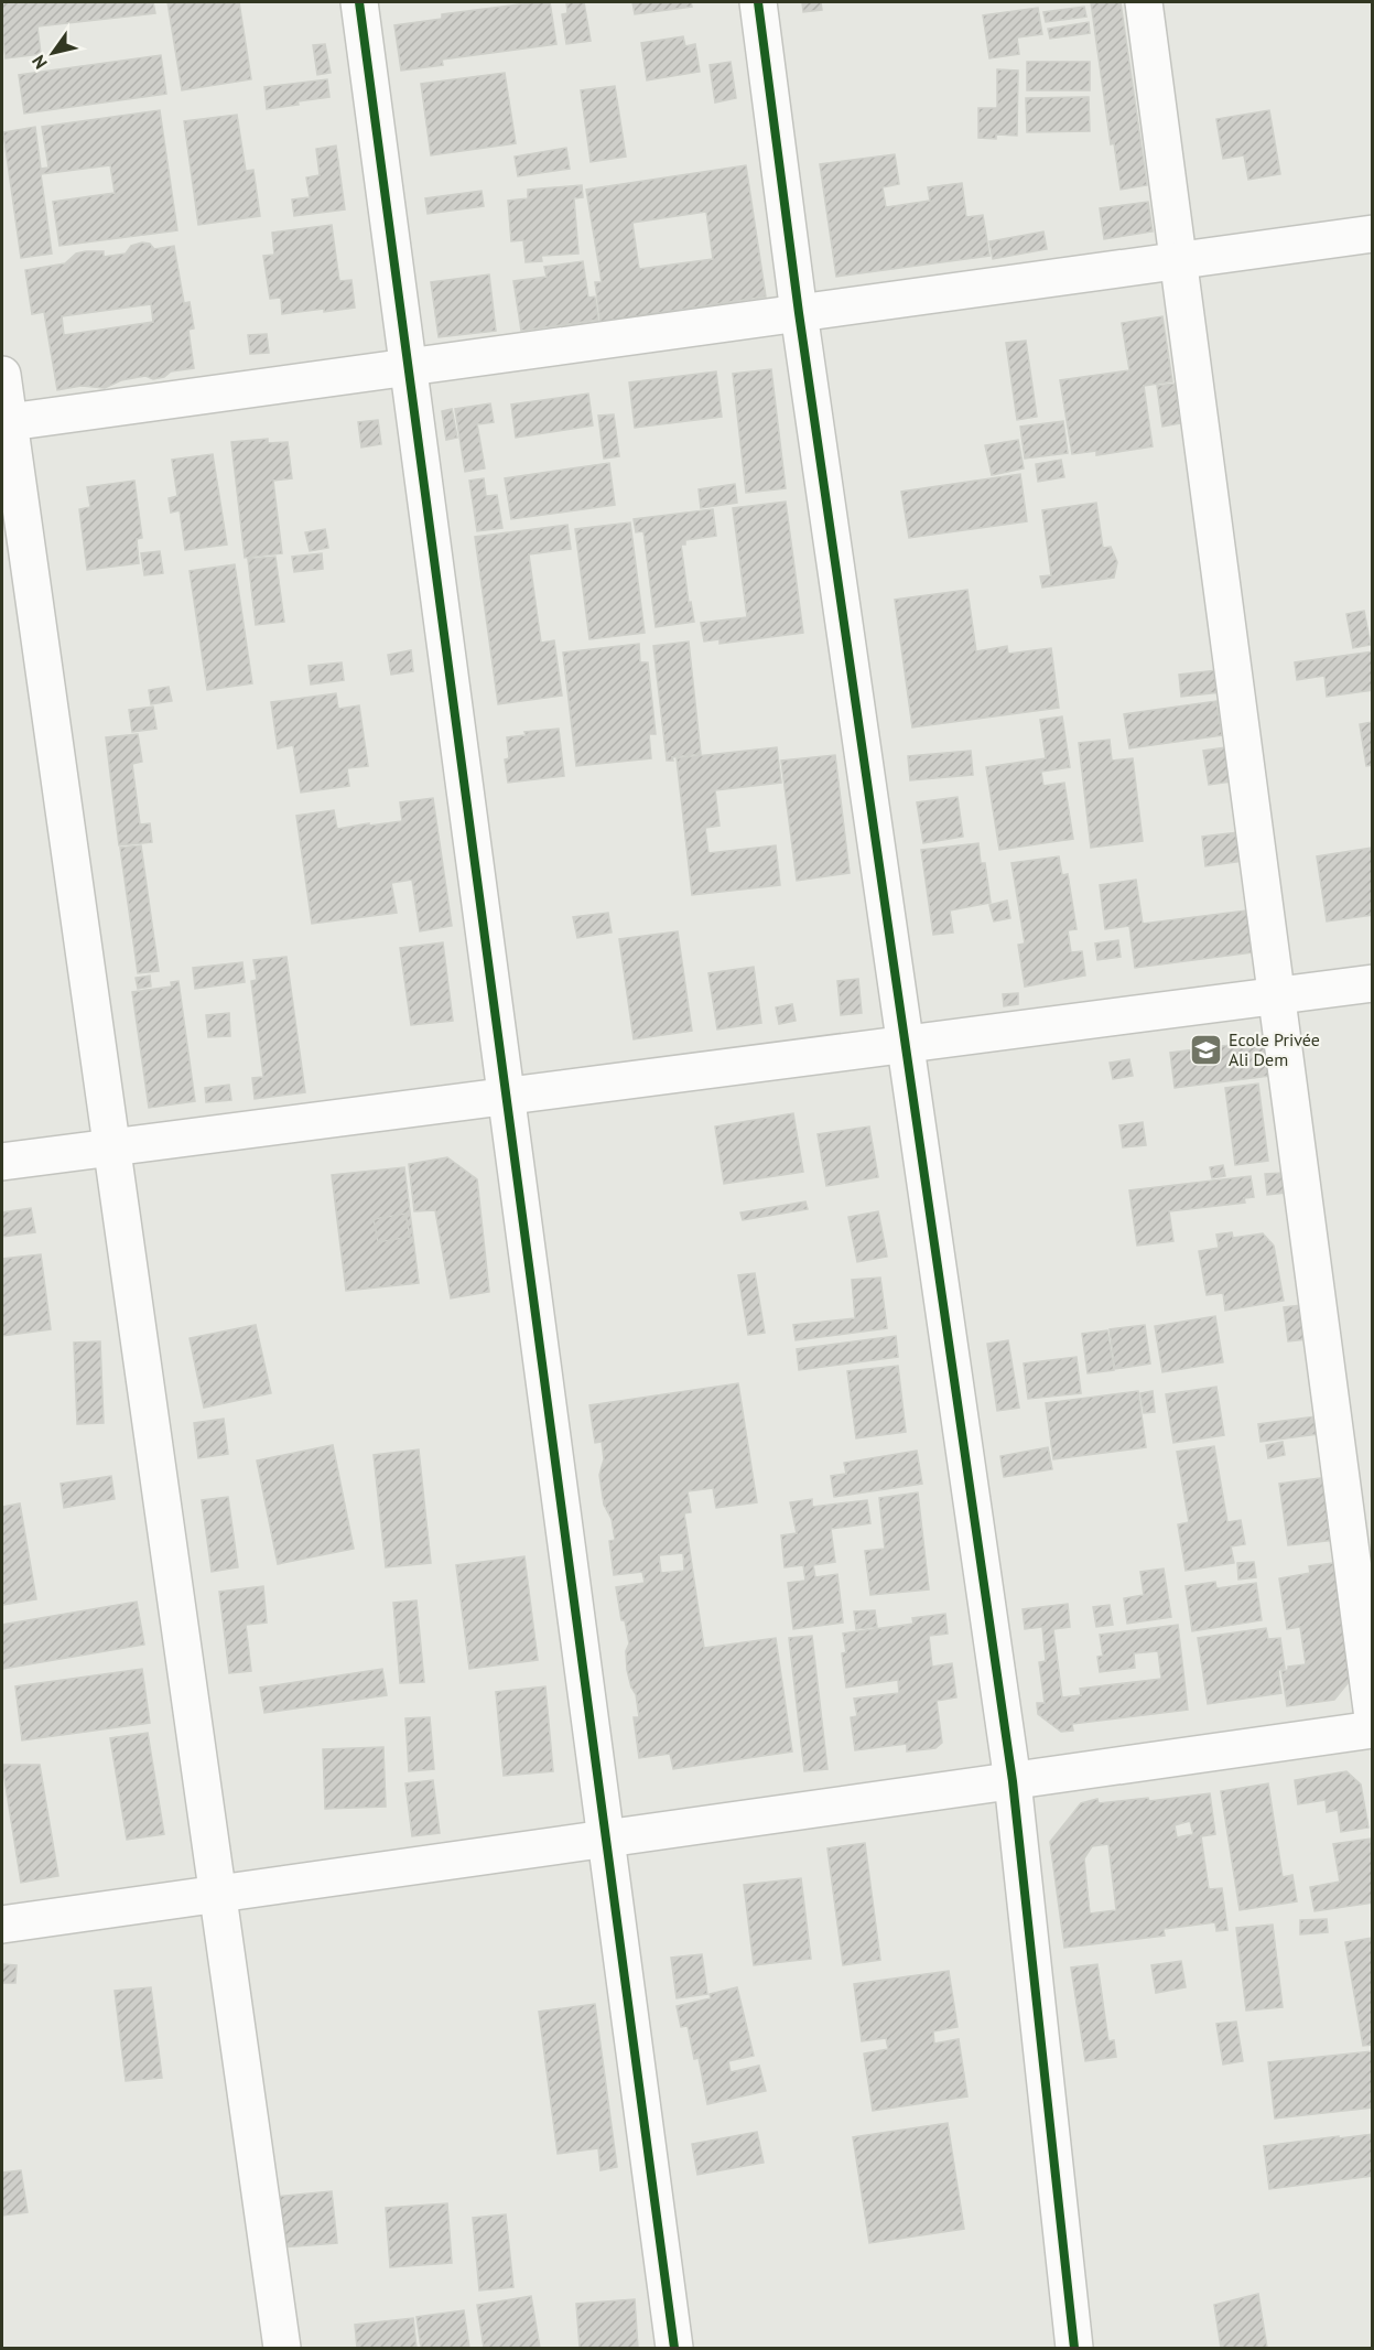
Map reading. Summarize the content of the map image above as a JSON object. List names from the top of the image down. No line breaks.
{"places":{"school or university":["Ecole Privée Ali Dem"]},"north":"bottom left"}
